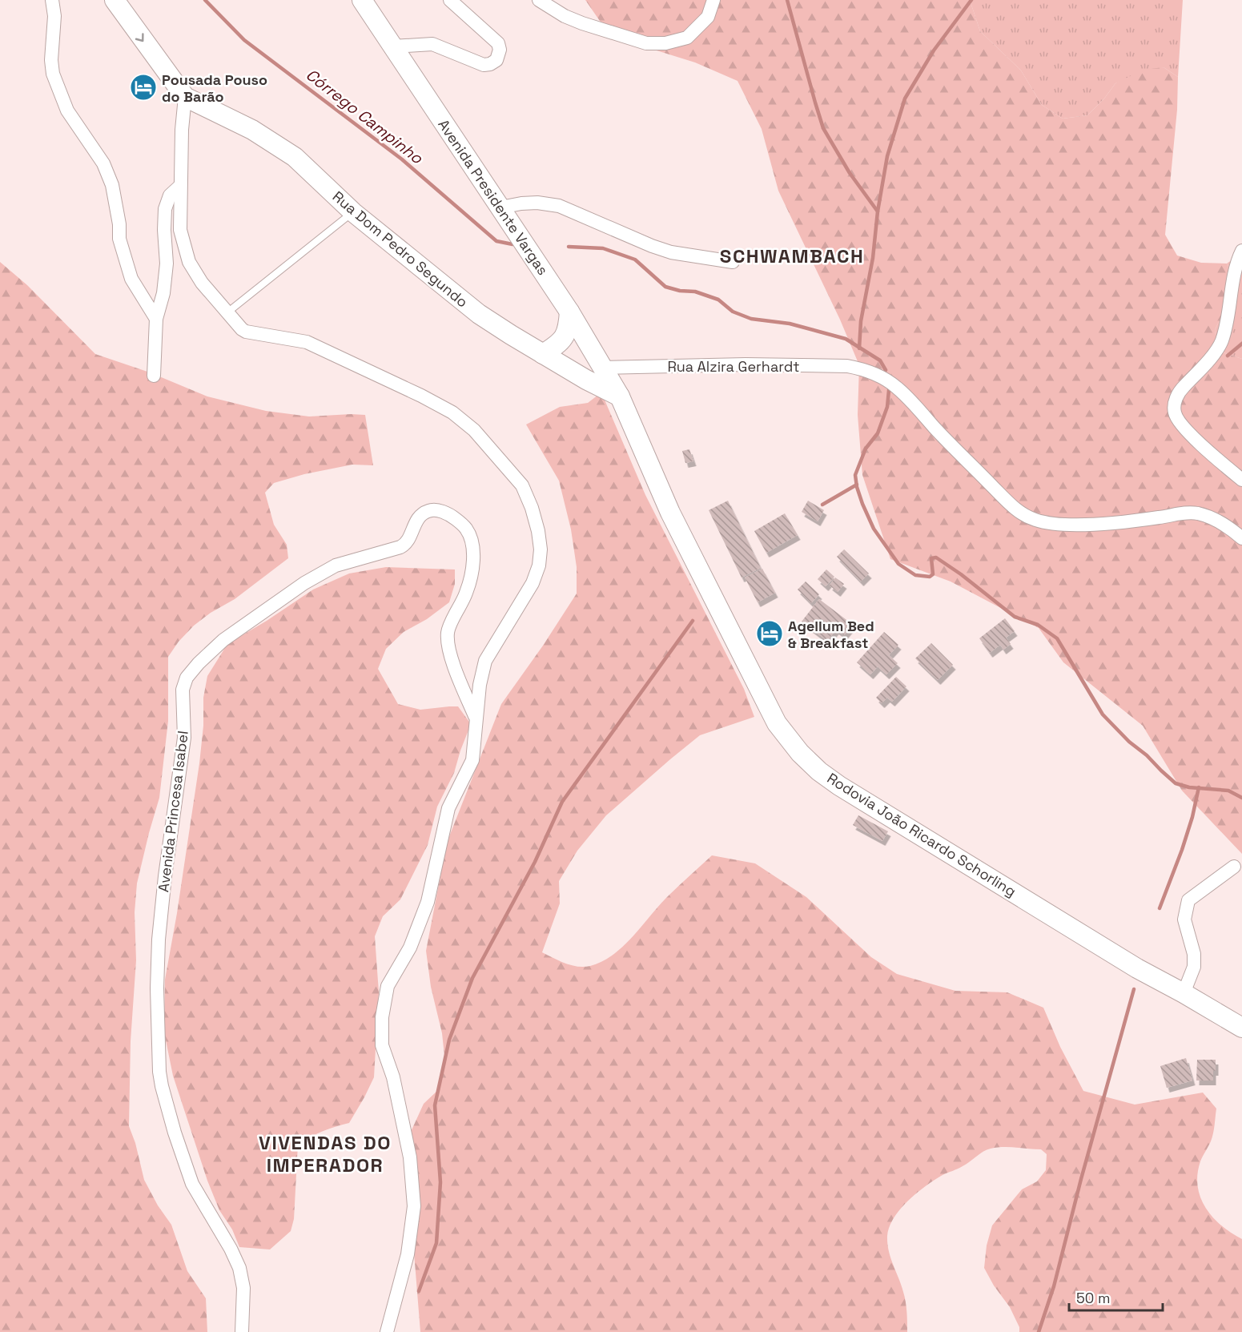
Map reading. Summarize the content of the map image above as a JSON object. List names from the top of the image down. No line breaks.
{"streets":{"main road":["Avenida Presidente Vargas","Rua Dom Pedro Segundo","Rodovia João Ricardo Schorling"],"street":["Rua Alzira Gerhardt","Avenida Princesa Isabel"]},"crossings":[["Avenida Presidente Vargas","Rua Dom Pedro Segundo"],["Avenida Presidente Vargas","Rua Alzira Gerhardt"],["Avenida Presidente Vargas","Rodovia João Ricardo Schorling"],["Rua Dom Pedro Segundo","Avenida Princesa Isabel"],["Rua Dom Pedro Segundo","Rodovia João Ricardo Schorling"]],"districts":["SCHWAMBACH","VIVENDAS DO IMPERADOR"],"water":["Córrego Campinho"],"places":{"hotel":["Pousada Pouso do Barão","Agellum Bed & Breakfast"]},"scale_bar":"50 m"}
